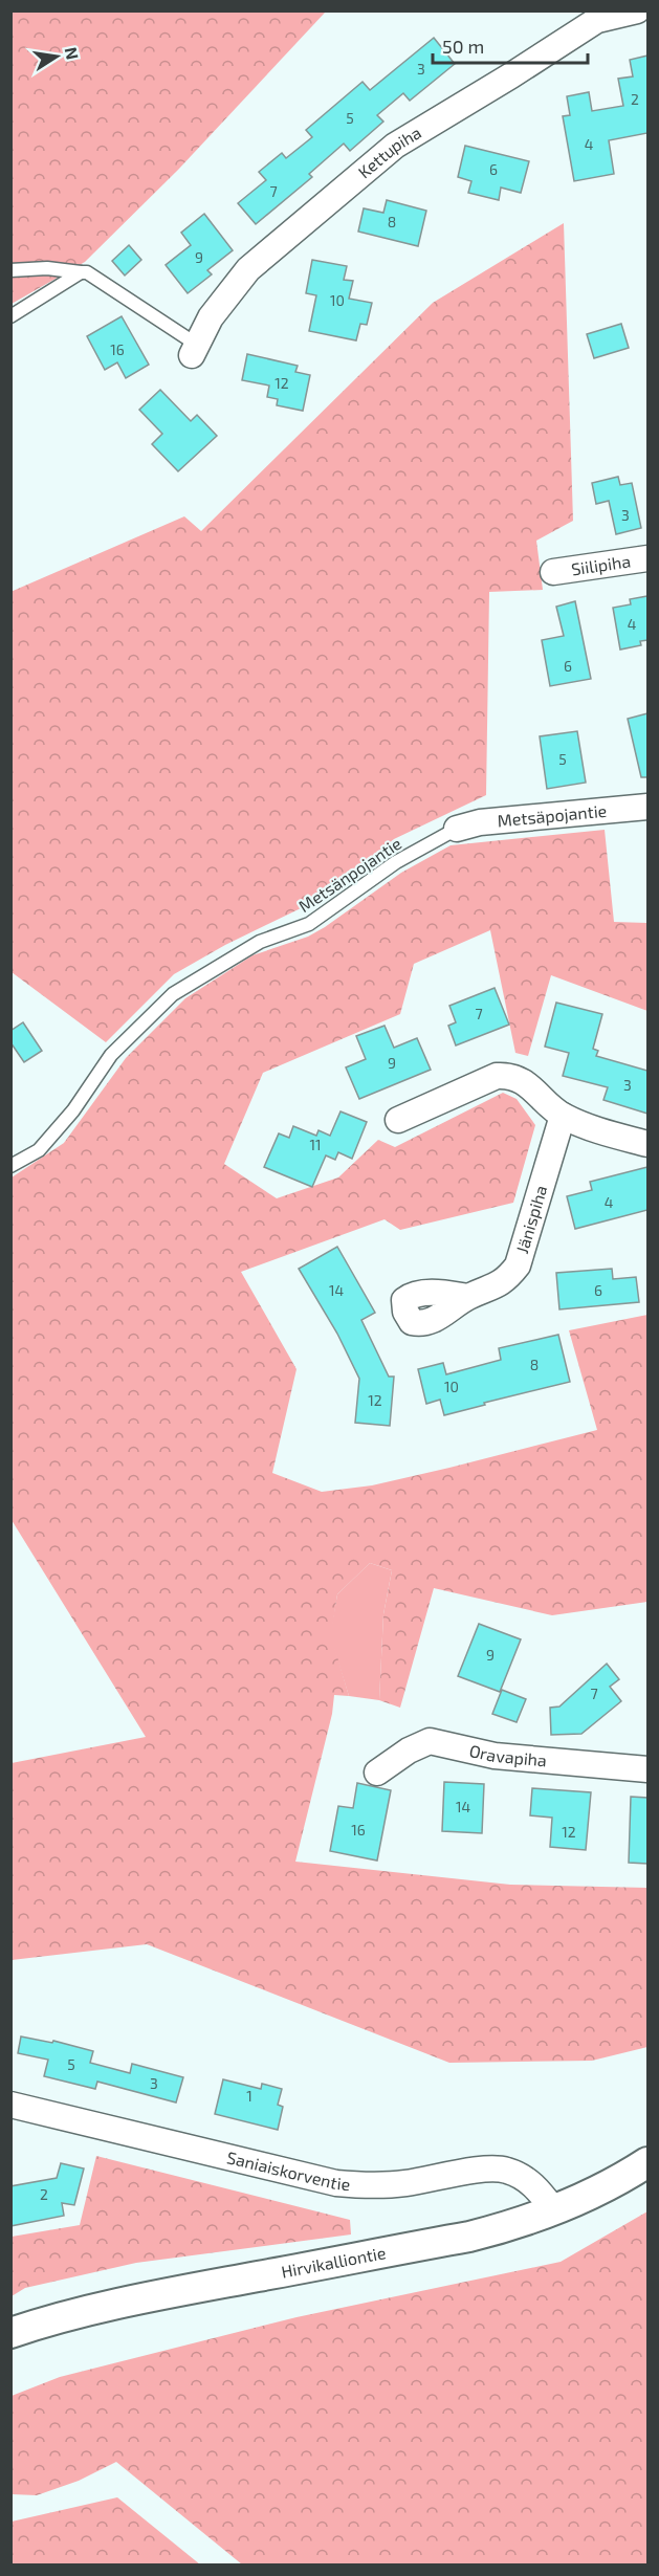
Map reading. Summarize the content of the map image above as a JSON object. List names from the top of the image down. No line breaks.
{"streets":{"street":["Kettupiha","Siilipiha","Metsäpojantie","Jänispiha","Oravapiha","Saniaiskorventie","Hirvikalliontie"],"lane":["Metsänpojantie"]},"crossings":[["Metsäpojantie","Metsänpojantie"],["Saniaiskorventie","Hirvikalliontie"]],"house_numbers":["3","2","5","4","6","7","8","9","10","16","12","3","4","6","5","7","9","3","11","4","14","6","8","10","12","9","7","14","16","12","5","3","1","2"],"scale_bar":"50 m","north":"right"}
